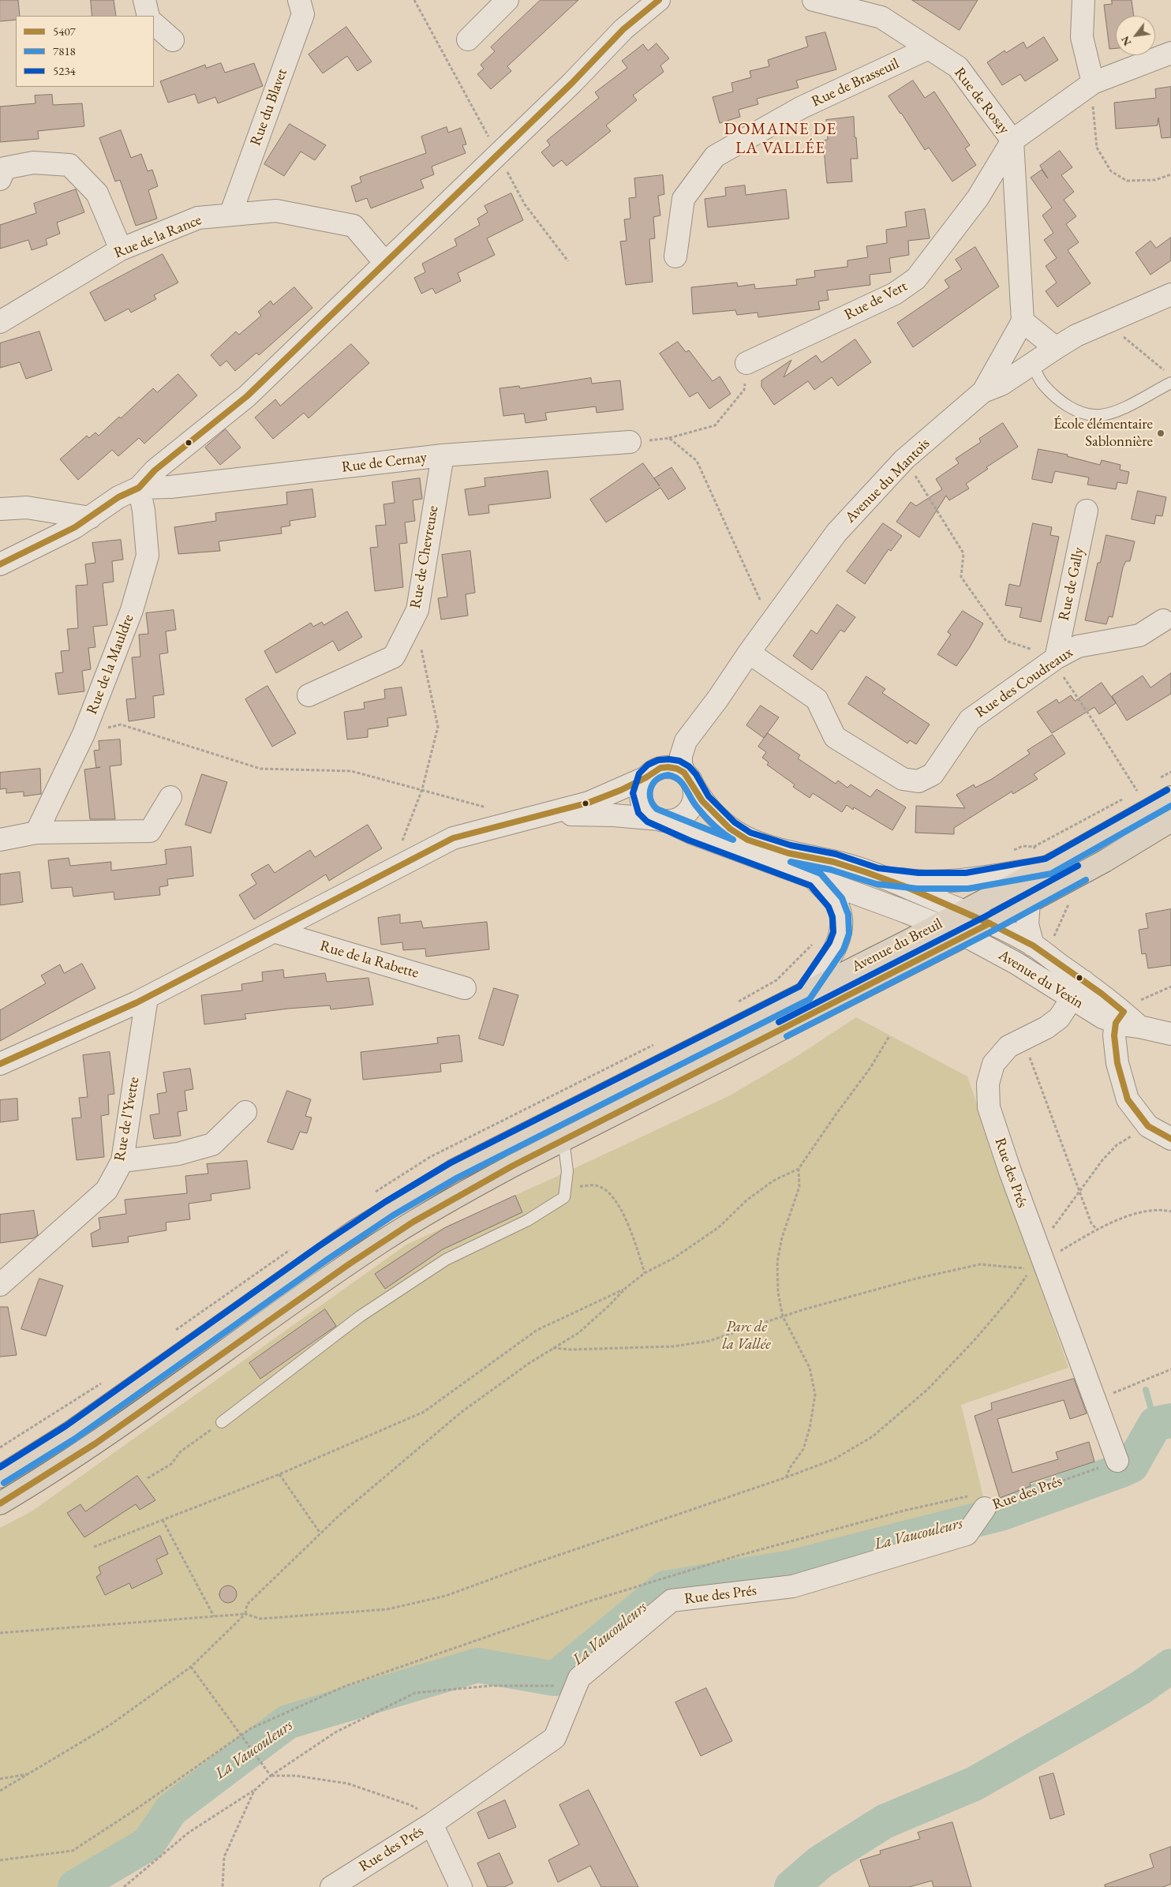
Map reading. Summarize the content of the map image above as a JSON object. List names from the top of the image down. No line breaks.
{"streets":{"main road":["Avenue du Breuil"],"street":["Rue de Brasseuil","Rue de Rosay","Rue du Blavet","Rue de la Rance","Rue de Vert","Rue de Cernay","Avenue du Mantois","Rue de Chevreuse","Rue de Gally","Rue de la Mauldre","Rue des Coudreaux","Rue de la Rabette","Avenue du Vexin","Rue de l'Yvette","Rue des Prés"]},"crossings":[["Rue de Brasseuil","Rue de Rosay"],["Rue de Rosay","Rue de Vert"],["Rue du Blavet","Rue de la Rance"],["Rue de Cernay","Rue de Chevreuse"],["Rue de Cernay","Rue de la Mauldre"],["Avenue du Mantois","Rue des Coudreaux"],["Avenue du Mantois","Avenue du Vexin"],["Rue de Gally","Rue des Coudreaux"],["Avenue du Breuil","Avenue du Vexin"],["Avenue du Vexin","Rue des Prés"]],"districts":["DOMAINE DE LA VALLÉE"],"water":["La Vaucouleurs"],"parks":["Parc de la Vallée"],"places":["École élémentaire Sablonnière"],"lines":["transit line 5407","transit line 5234","transit line 7818"],"legend":["5407","7818","5234"],"north":"bottom left"}
